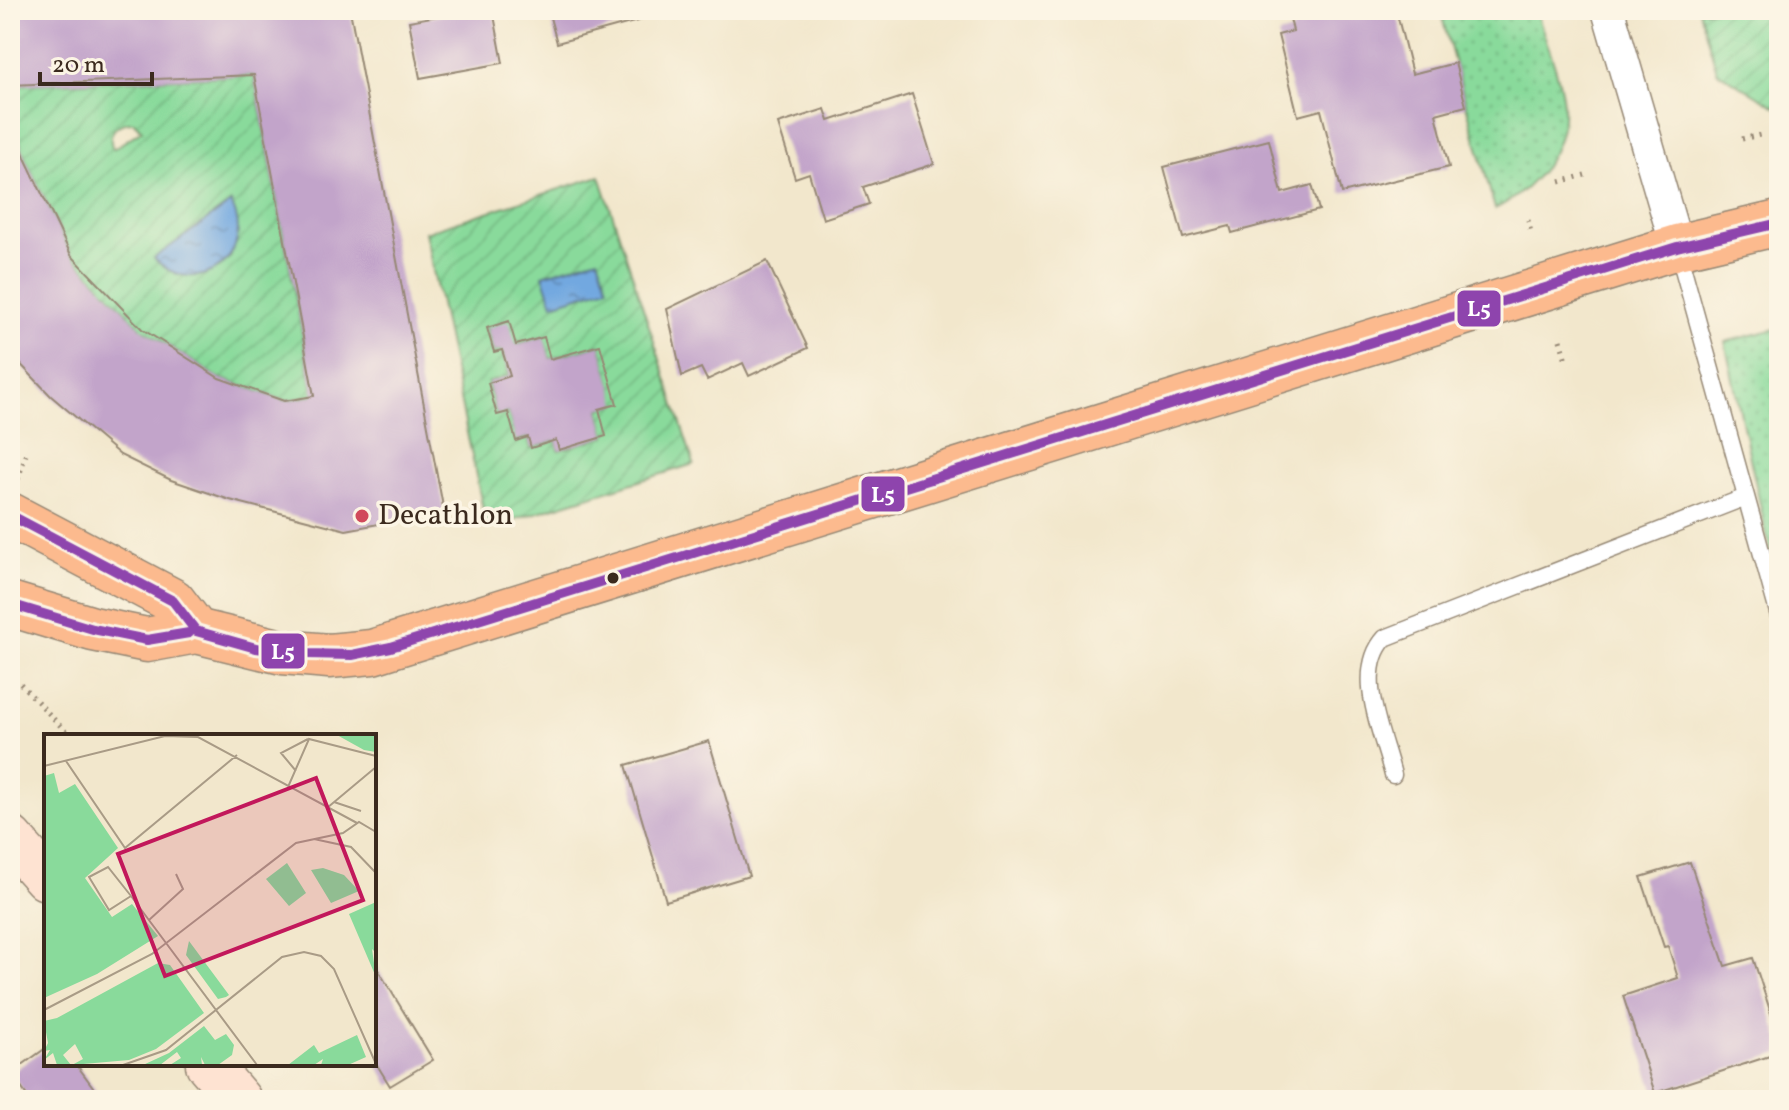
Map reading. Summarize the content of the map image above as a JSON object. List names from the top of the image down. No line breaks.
{"places":["Decathlon"],"lines":["transit line L5"],"scale_bar":"20 m"}
